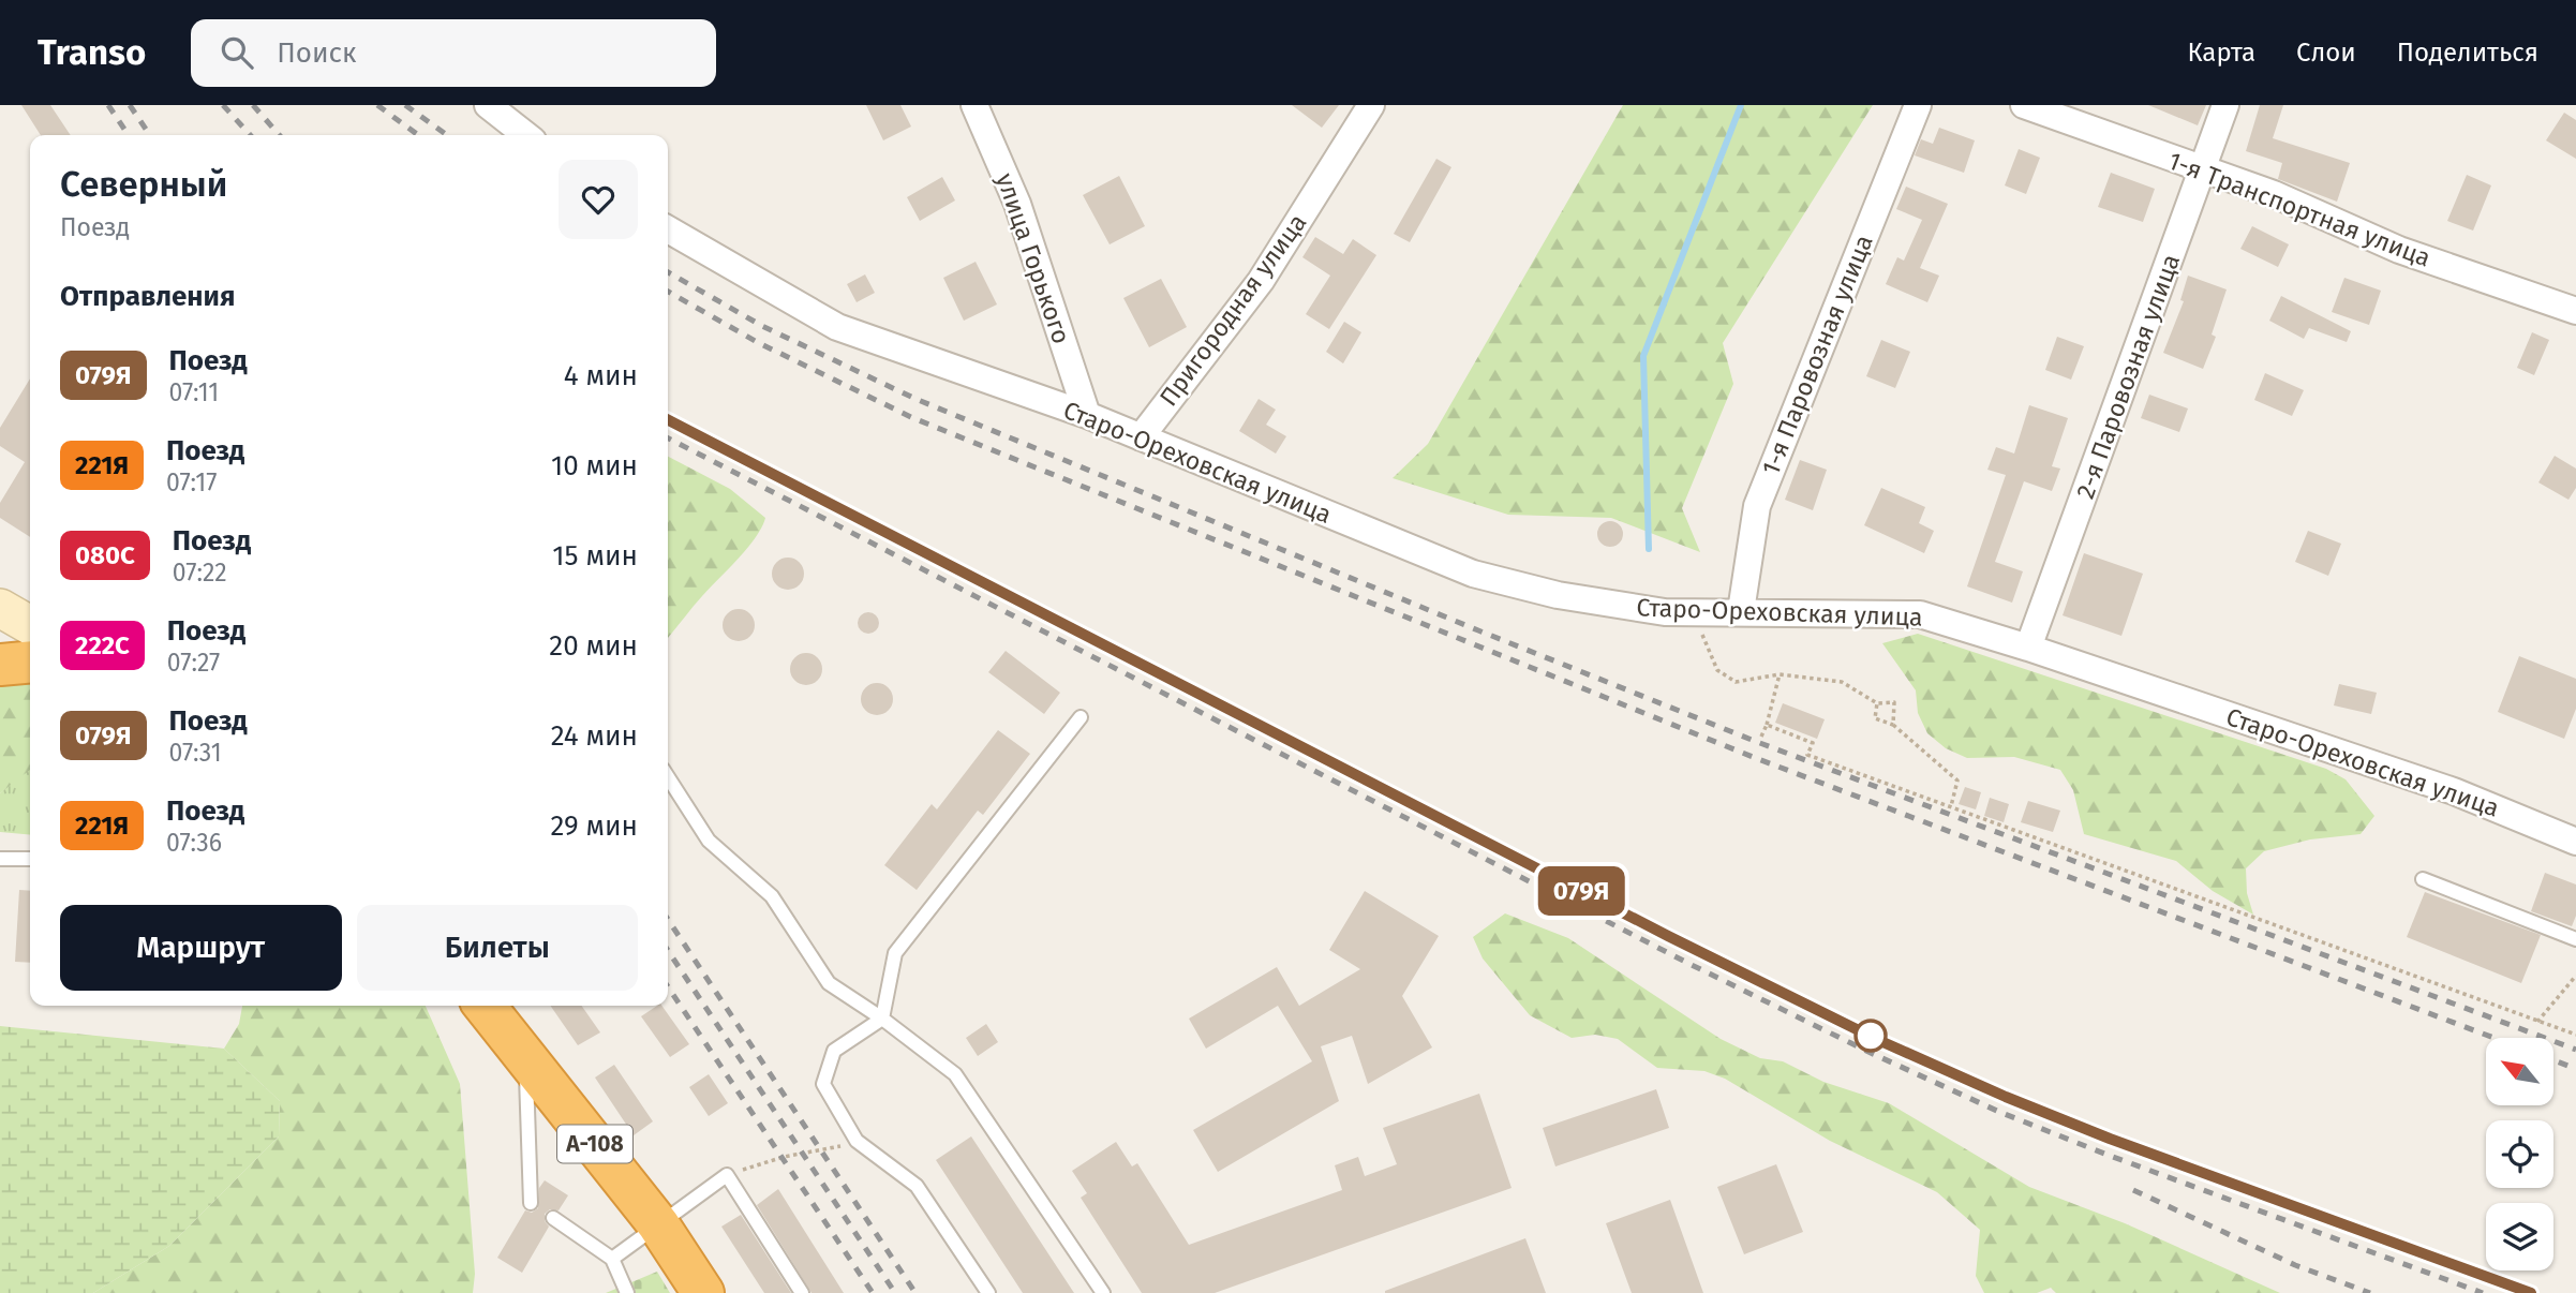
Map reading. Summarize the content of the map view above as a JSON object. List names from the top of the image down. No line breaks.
{"streets":{"highway":["А-108"],"street":["1-я Транспортная улица","улица Горького","Пригородная улица","1-я Паровозная улица","2-я Паровозная улица","Старо-Ореховская улица"]},"crossings":[["1-я Транспортная улица","2-я Паровозная улица"],["улица Горького","Старо-Ореховская улица"],["Пригородная улица","Старо-Ореховская улица"],["1-я Паровозная улица","Старо-Ореховская улица"],["2-я Паровозная улица","Старо-Ореховская улица"]],"north":"top left","page":{"header":"Transo","search":"Поиск","nav":["Карта","Слои","Поделиться"],"on_map":"079Я","heading":[["Северный","Поезд"],"Отправления"],"list":[{"mark":"079Я","name":"Поезд","note":"07:11","value":"4 мин"},{"mark":"221Я","name":"Поезд","note":"07:17","value":"10 мин"},{"mark":"080С","name":"Поезд","note":"07:22","value":"15 мин"},{"mark":"222С","name":"Поезд","note":"07:27","value":"20 мин"},{"mark":"079Я","name":"Поезд","note":"07:31","value":"24 мин"},{"mark":"221Я","name":"Поезд","note":"07:36","value":"29 мин"}],"buttons":["Маршрут","Билеты"]}}
